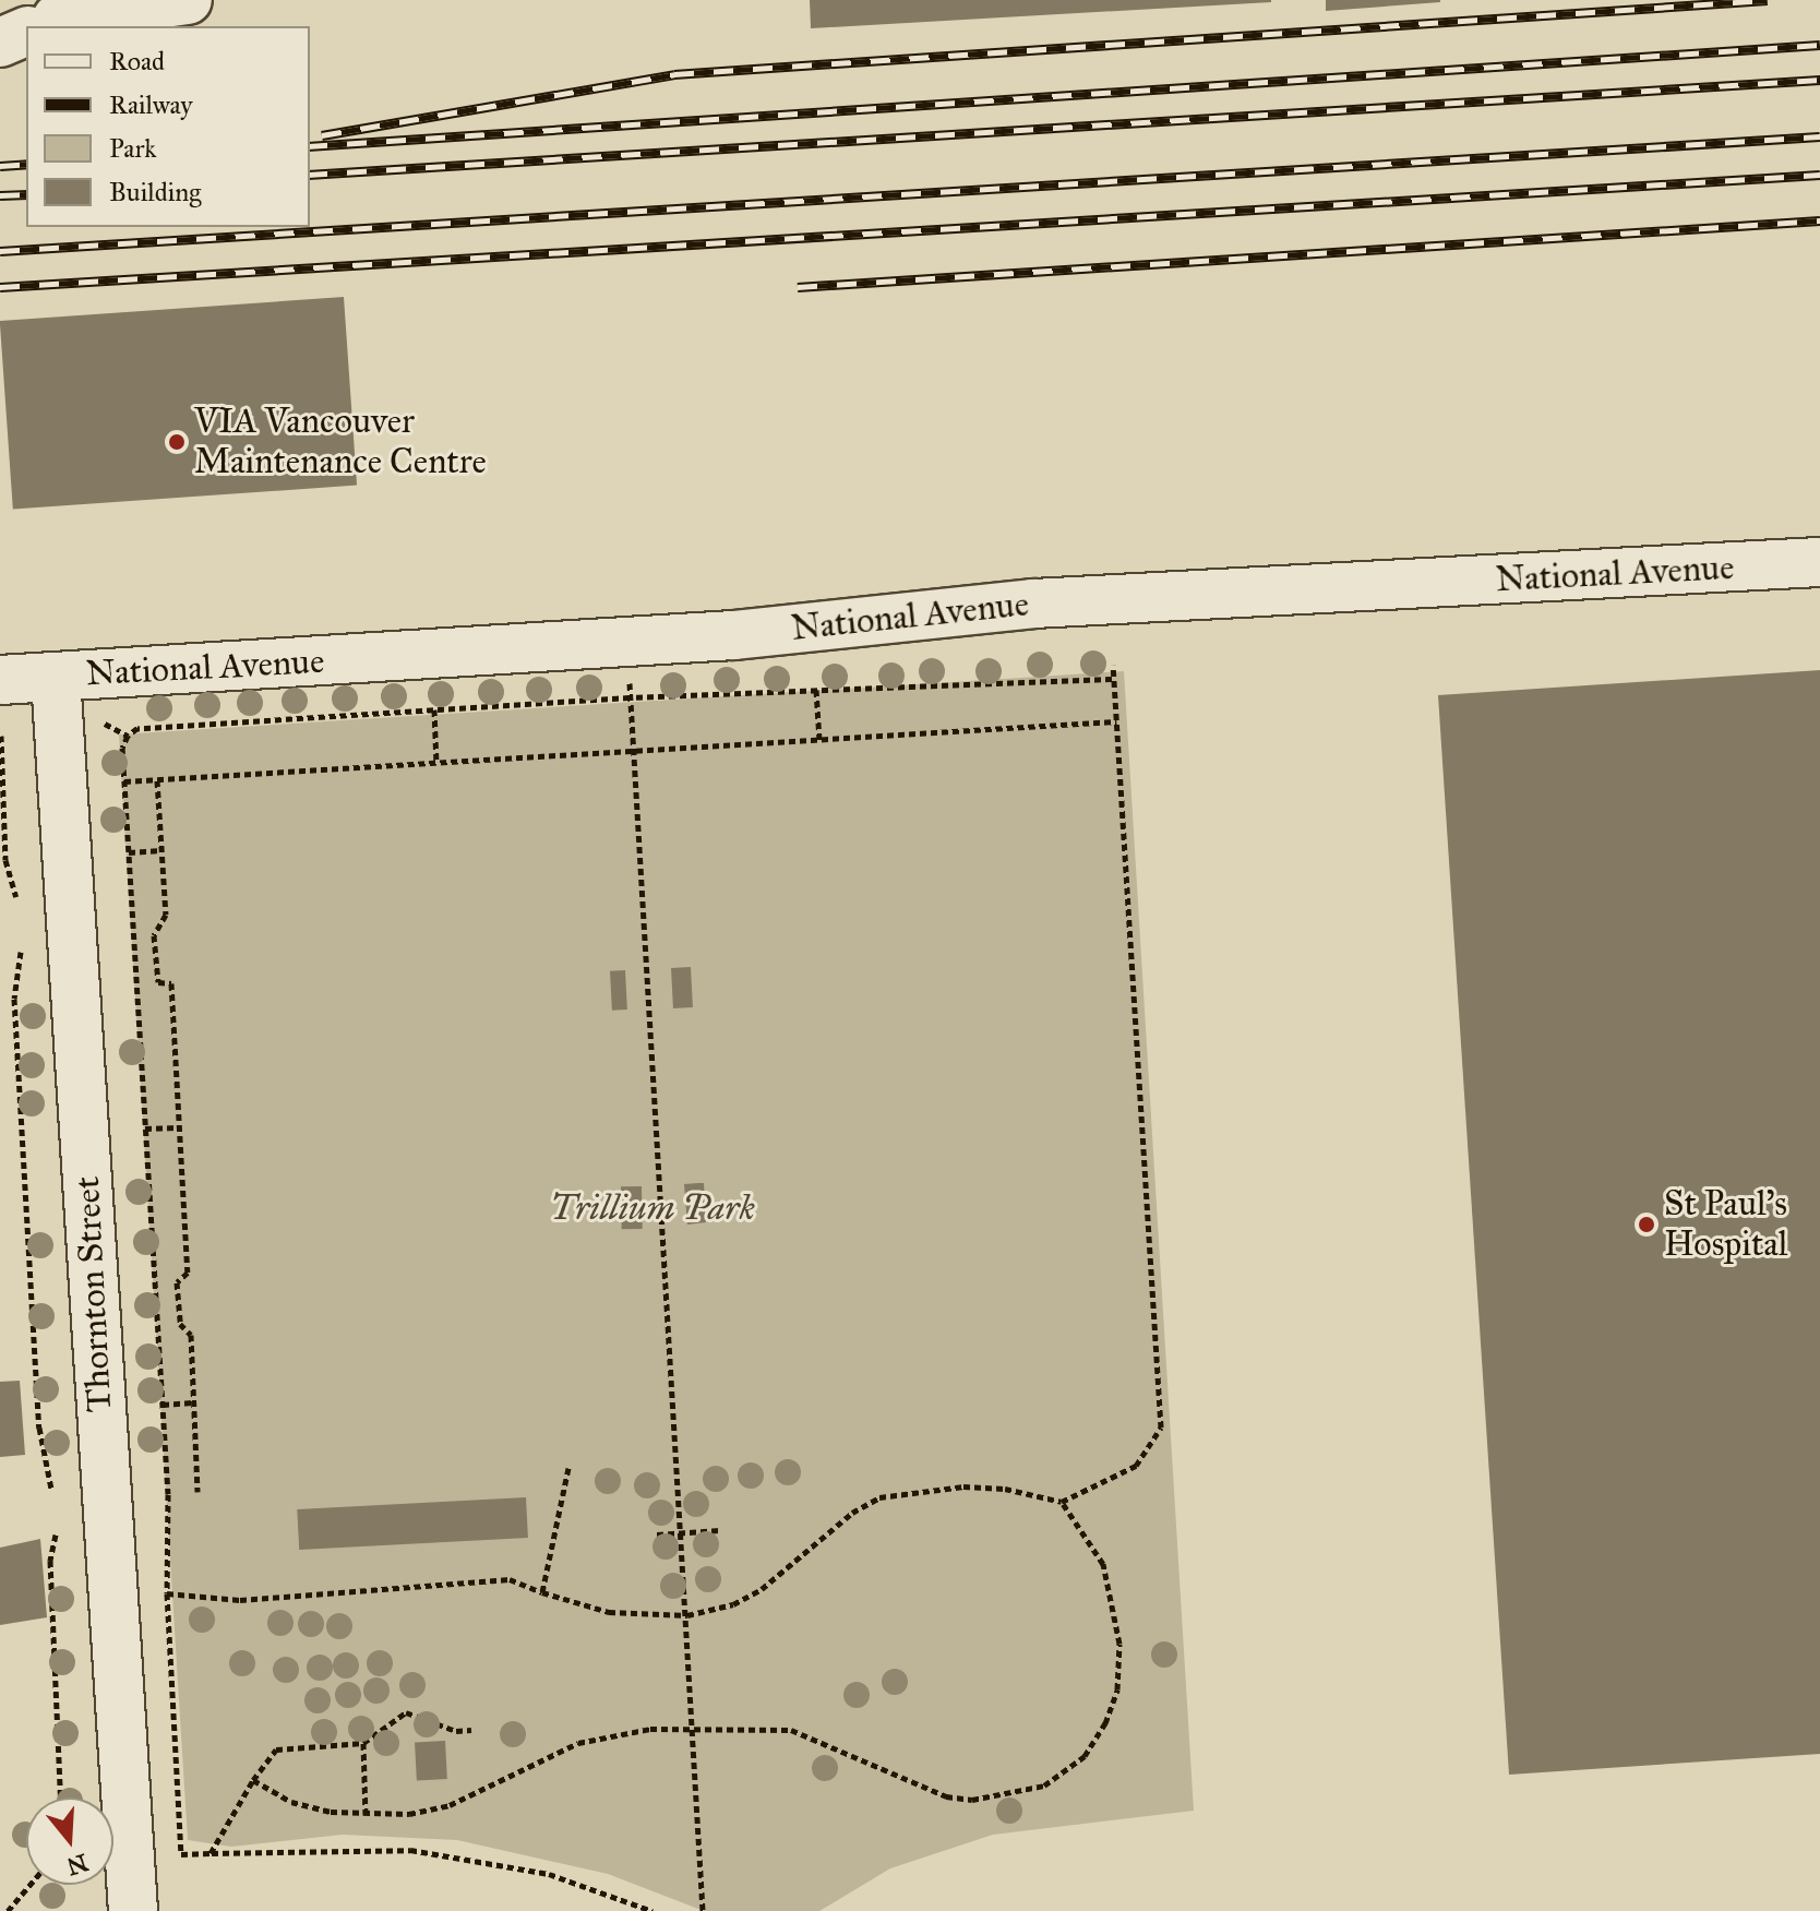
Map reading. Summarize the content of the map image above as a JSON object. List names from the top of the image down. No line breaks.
{"streets":{"street":["National Avenue","Thornton Street"]},"crossings":[["National Avenue","Thornton Street"]],"parks":["Trillium Park"],"places":["VIA Vancouver Maintenance Centre","St Paul's Hospital"],"legend":["Road","Railway","Park","Building"],"north":"bottom"}
